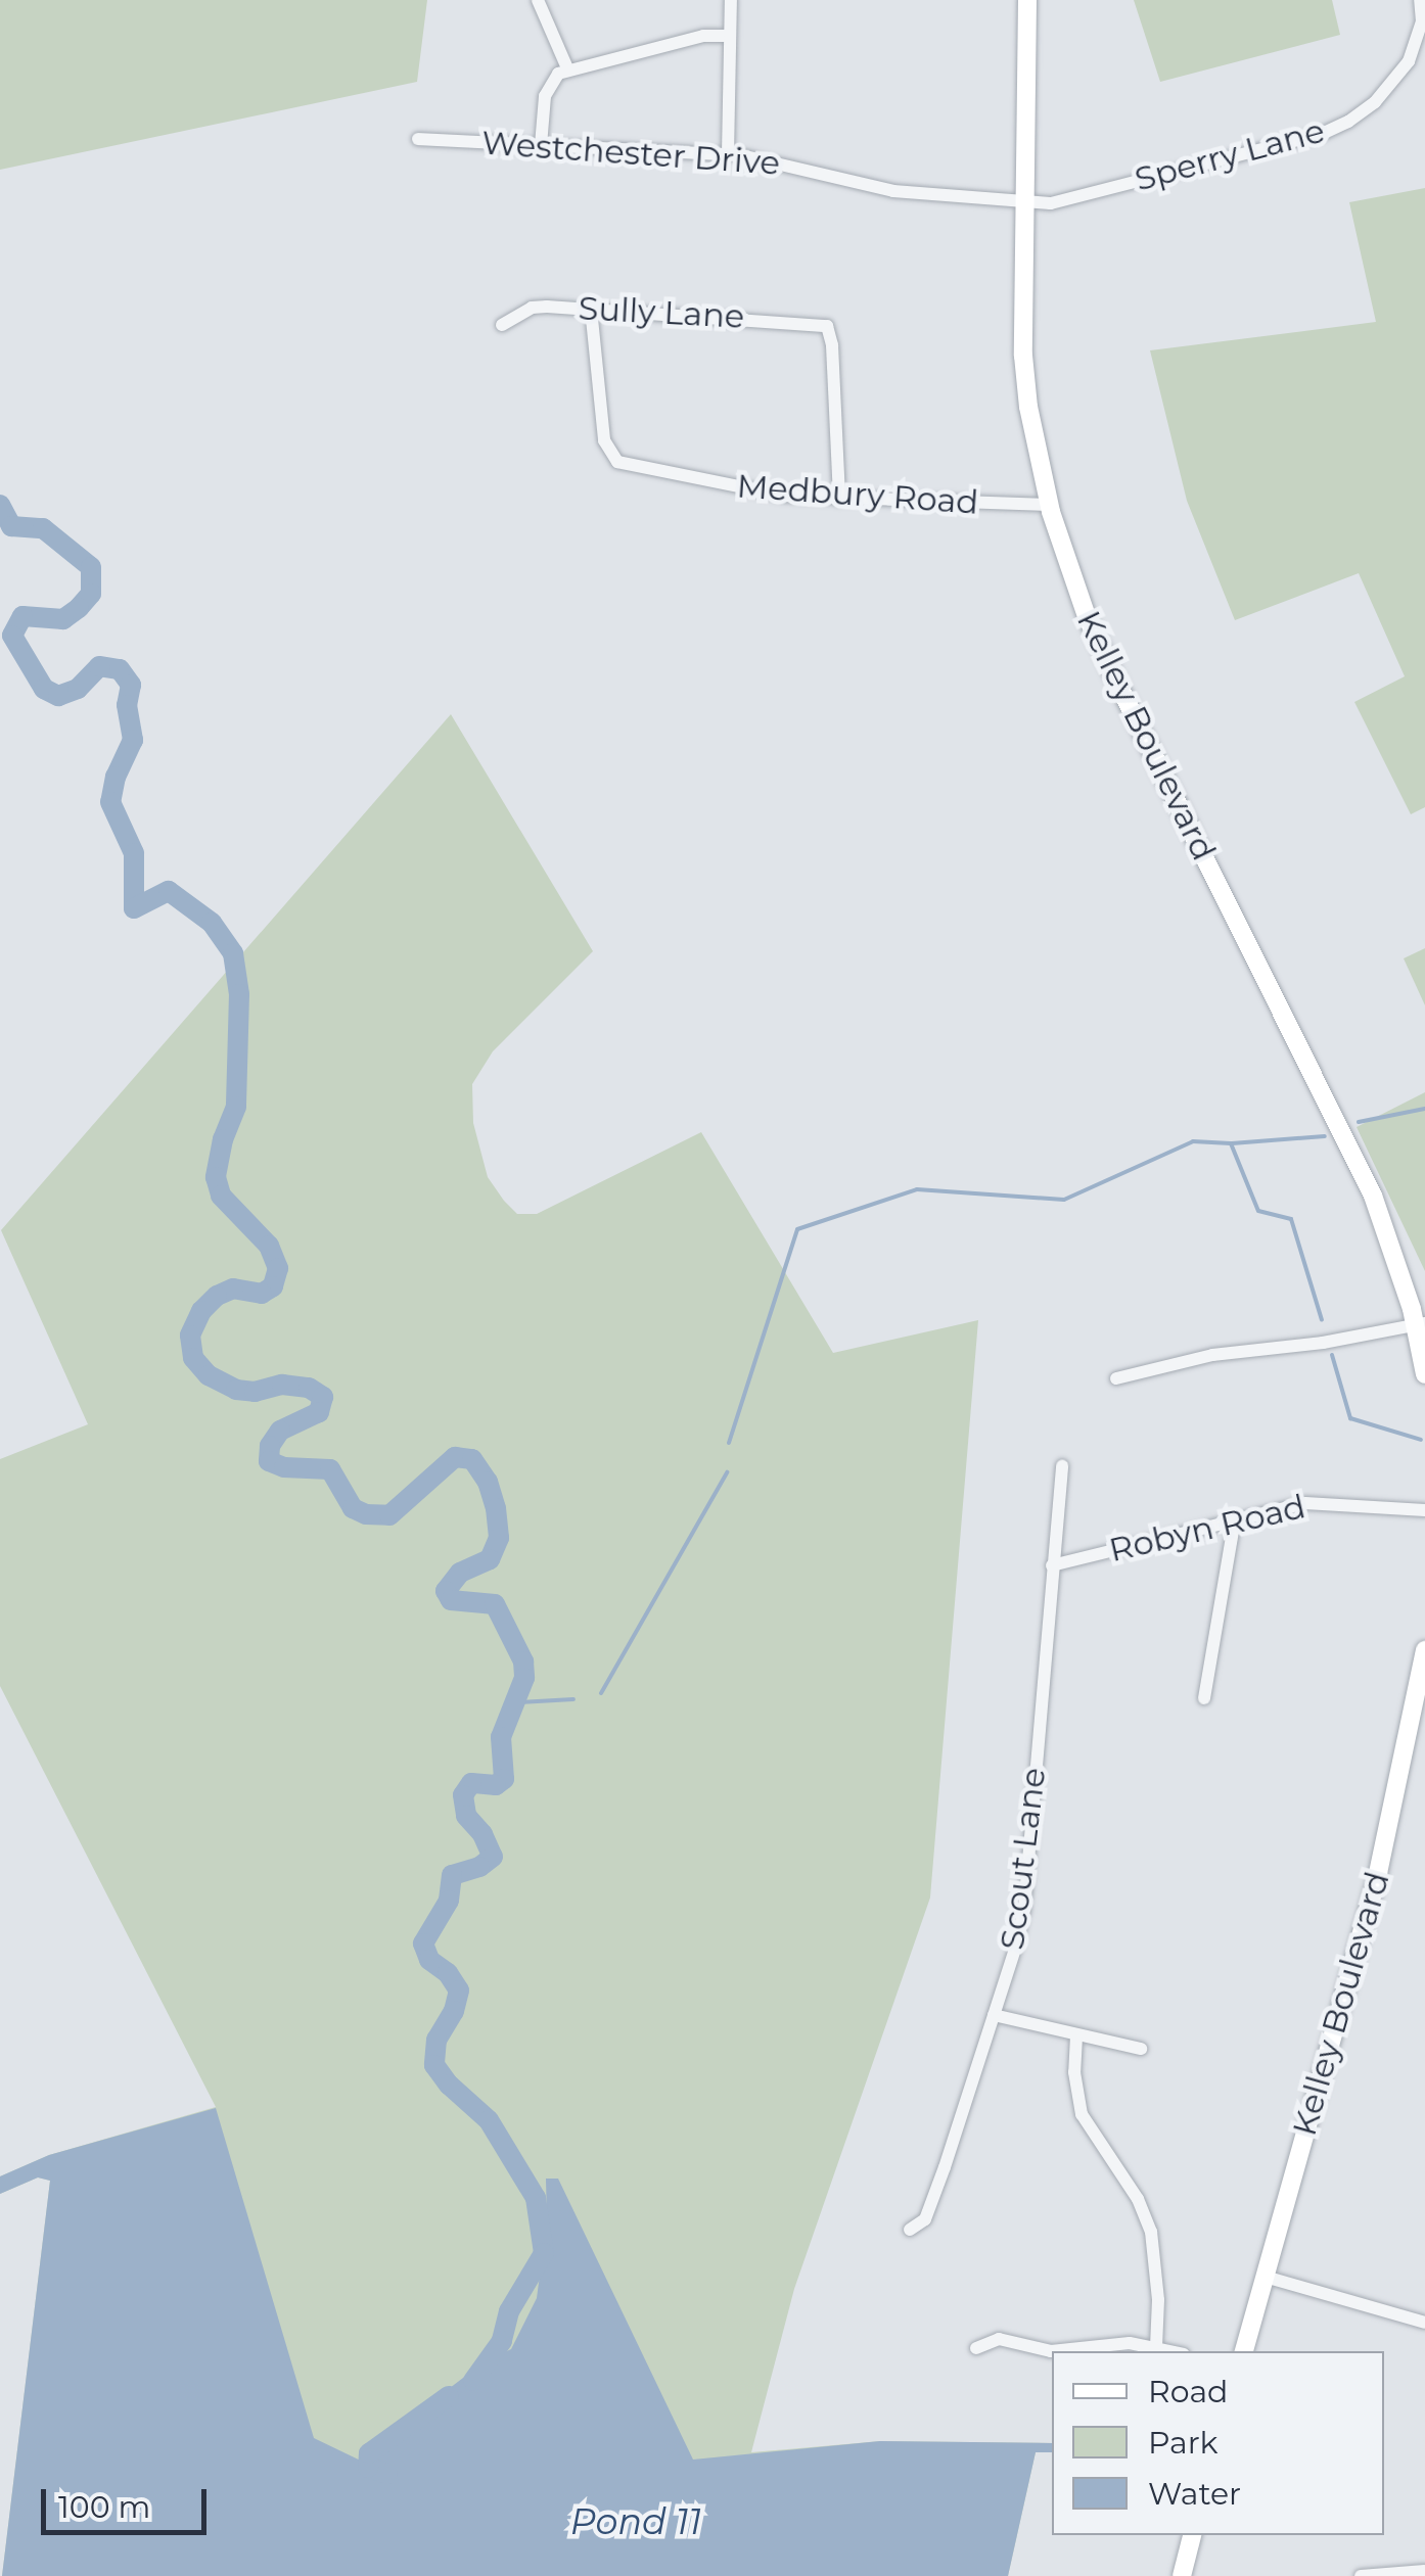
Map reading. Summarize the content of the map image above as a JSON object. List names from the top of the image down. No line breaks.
{"streets":{"main road":["Kelley Boulevard"],"street":["Westchester Drive","Sperry Lane","Sully Lane","Medbury Road","Robyn Road","Scout Lane"]},"crossings":[["Westchester Drive","Sperry Lane"],["Westchester Drive","Kelley Boulevard"],["Sperry Lane","Kelley Boulevard"],["Sully Lane","Medbury Road"],["Medbury Road","Kelley Boulevard"],["Robyn Road","Scout Lane"]],"water":["Pond 11"],"legend":["Road","Park","Water"],"scale_bar":"100 m"}
